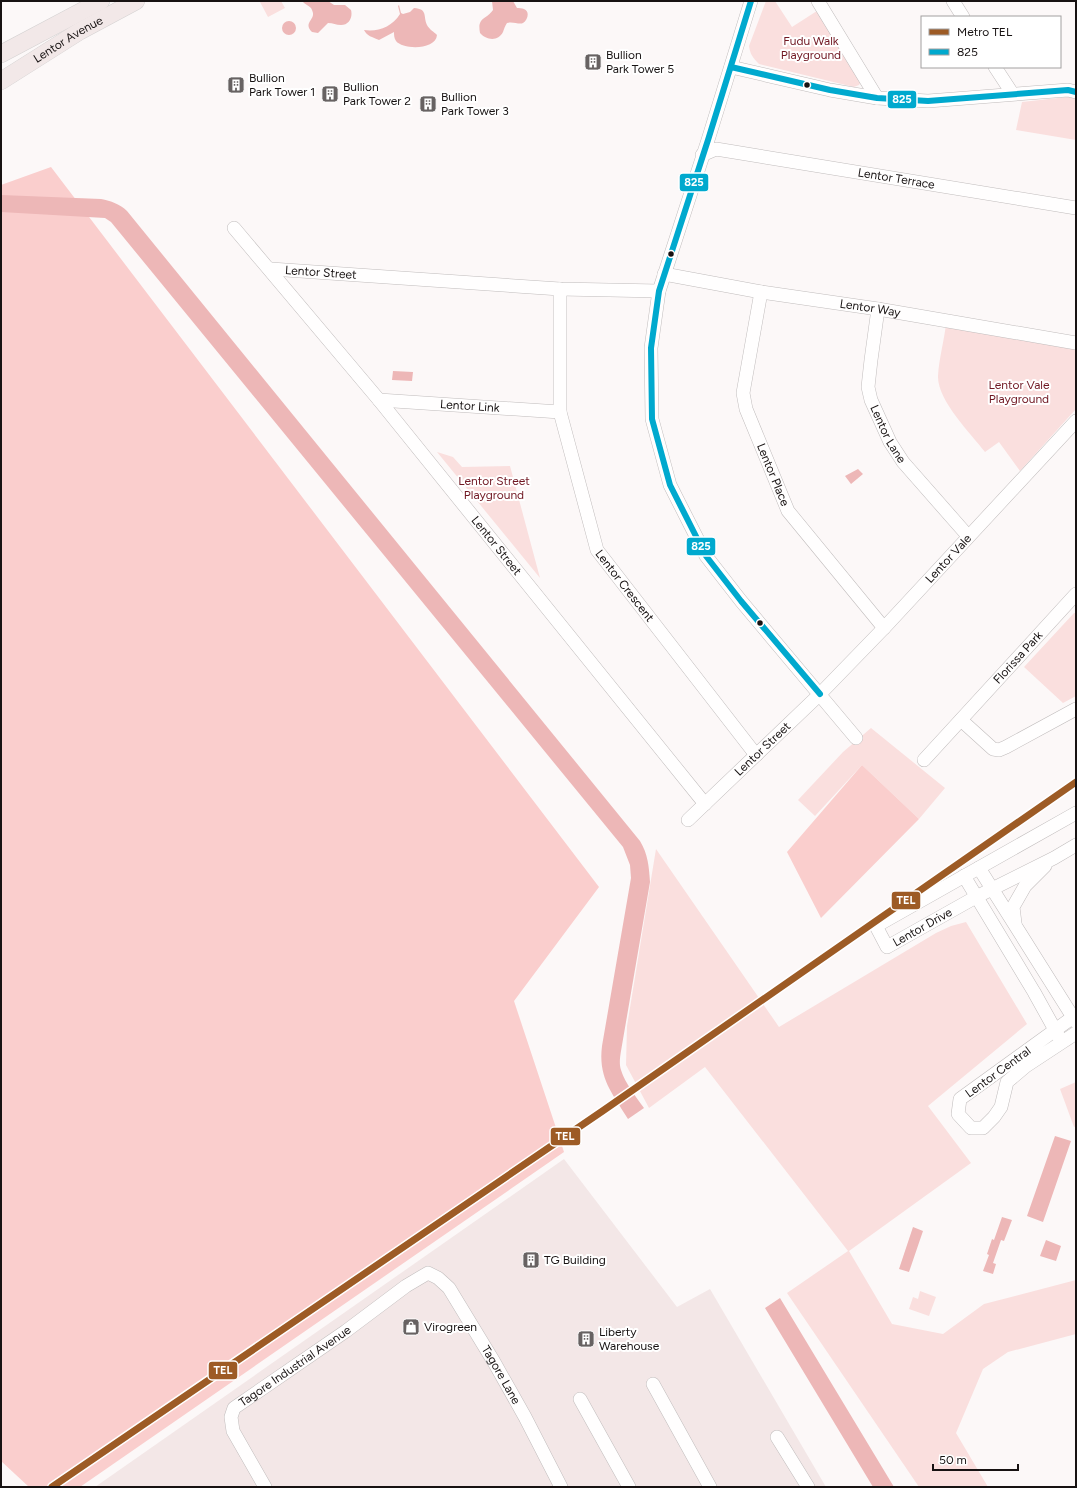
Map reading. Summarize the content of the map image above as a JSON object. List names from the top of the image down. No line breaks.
{"streets":{"main road":["Lentor Avenue"],"street":["Lentor Terrace","Lentor Street","Lentor Way","Lentor Link","Lentor Lane","Lentor Place","Lentor Vale","Lentor Crescent","Florissa Park","Lentor Drive","Lentor Central","Tagore Industrial Avenue","Tagore Lane"]},"crossings":[["Lentor Street","Lentor Link"],["Lentor Street","Lentor Vale"],["Lentor Street","Lentor Crescent"],["Lentor Way","Lentor Lane"],["Lentor Way","Lentor Place"],["Lentor Link","Lentor Crescent"],["Lentor Lane","Lentor Vale"],["Lentor Place","Lentor Vale"],["Lentor Drive","Lentor Central"],["Tagore Industrial Avenue","Tagore Lane"]],"parks":["Fudu Walk Playground","Lentor Vale Playground","Lentor Street Playground"],"places":{"building":["Bullion Park Tower 5","Bullion Park Tower 1","Bullion Park Tower 2","Bullion Park Tower 3","TG Building","Liberty Warehouse"],"shop":["Virogreen"]},"lines":["transit line 825","metro line TEL"],"legend":["Metro TEL","825"],"scale_bar":"50 m"}
